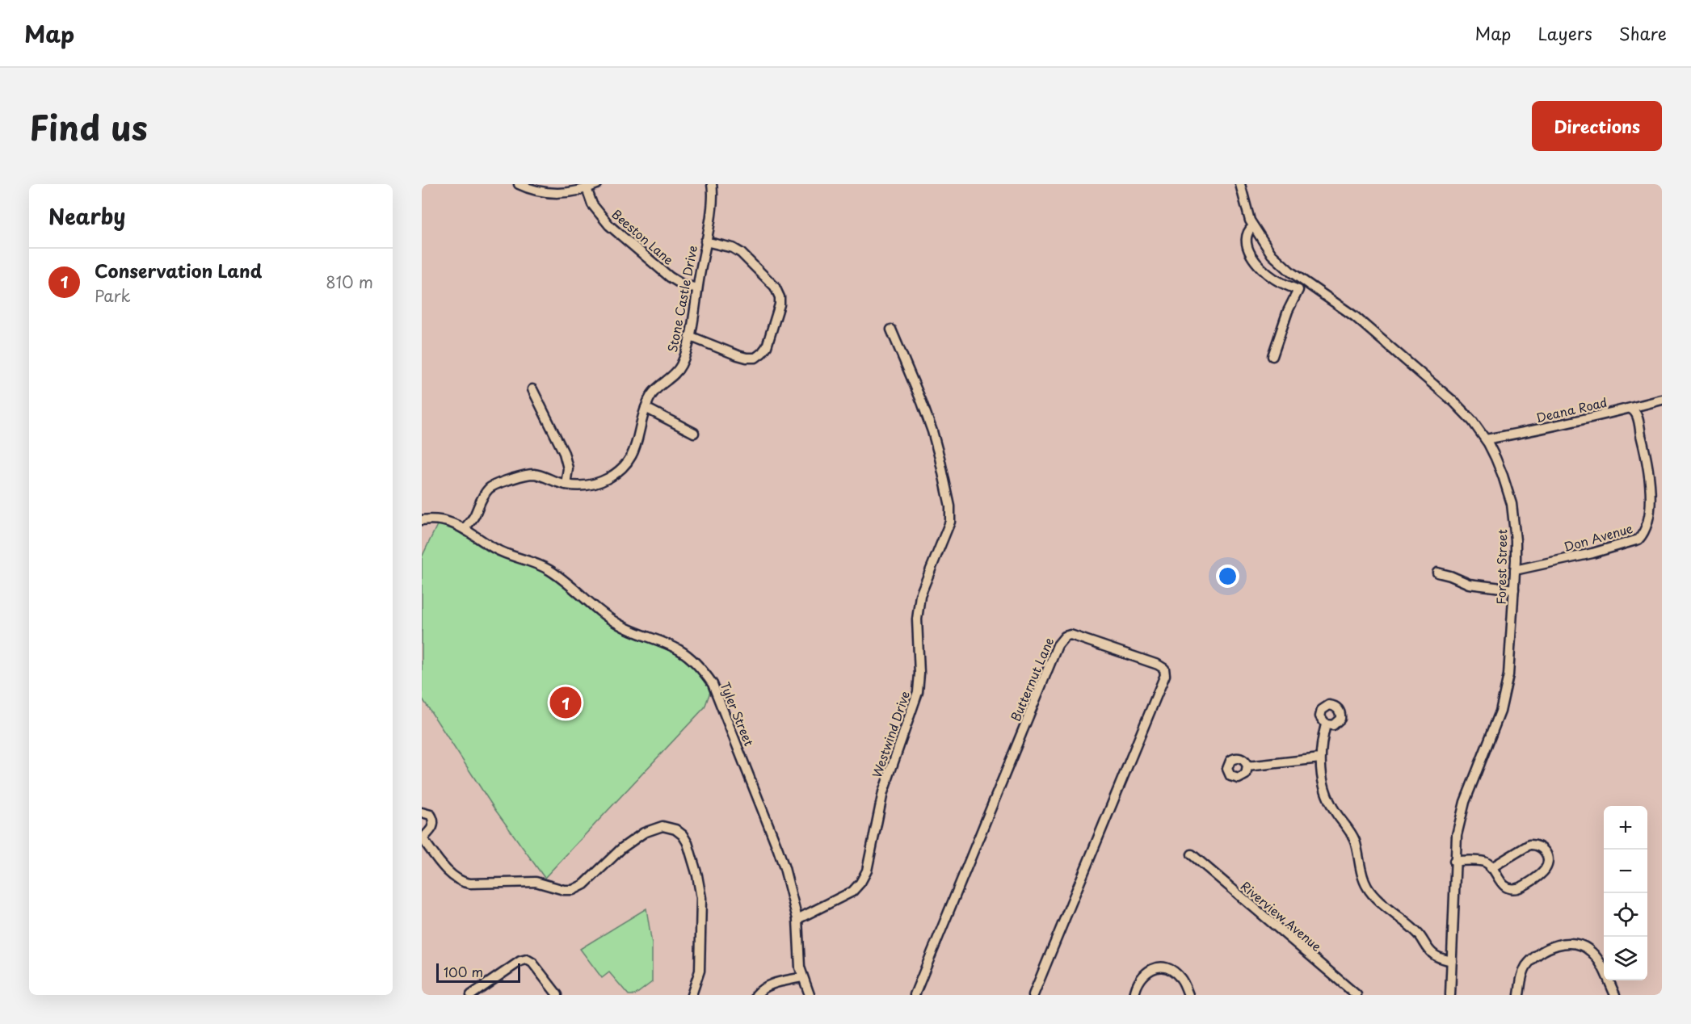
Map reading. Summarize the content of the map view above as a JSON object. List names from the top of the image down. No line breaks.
{"streets":{"street":["Beeston Lane","Stone Castle Drive","Deana Road","Don Avenue","Forest Street","Butternut Lane","Tyler Street","Westwind Drive","Riverview Avenue"]},"crossings":[["Beeston Lane","Stone Castle Drive"],["Stone Castle Drive","Tyler Street"],["Deana Road","Don Avenue"],["Deana Road","Forest Street"],["Don Avenue","Forest Street"],["Tyler Street","Westwind Drive"]],"scale_bar":"100 m","page":{"header":"Map","nav":["Map","Layers","Share"],"title":"Find us","buttons":"Directions","heading":"Nearby","list":[{"mark":"1","name":"Conservation Land","note":"Park","value":"810 m"}],"pins":"1","map_buttons":["+","−"],"scale":"100 m"}}
